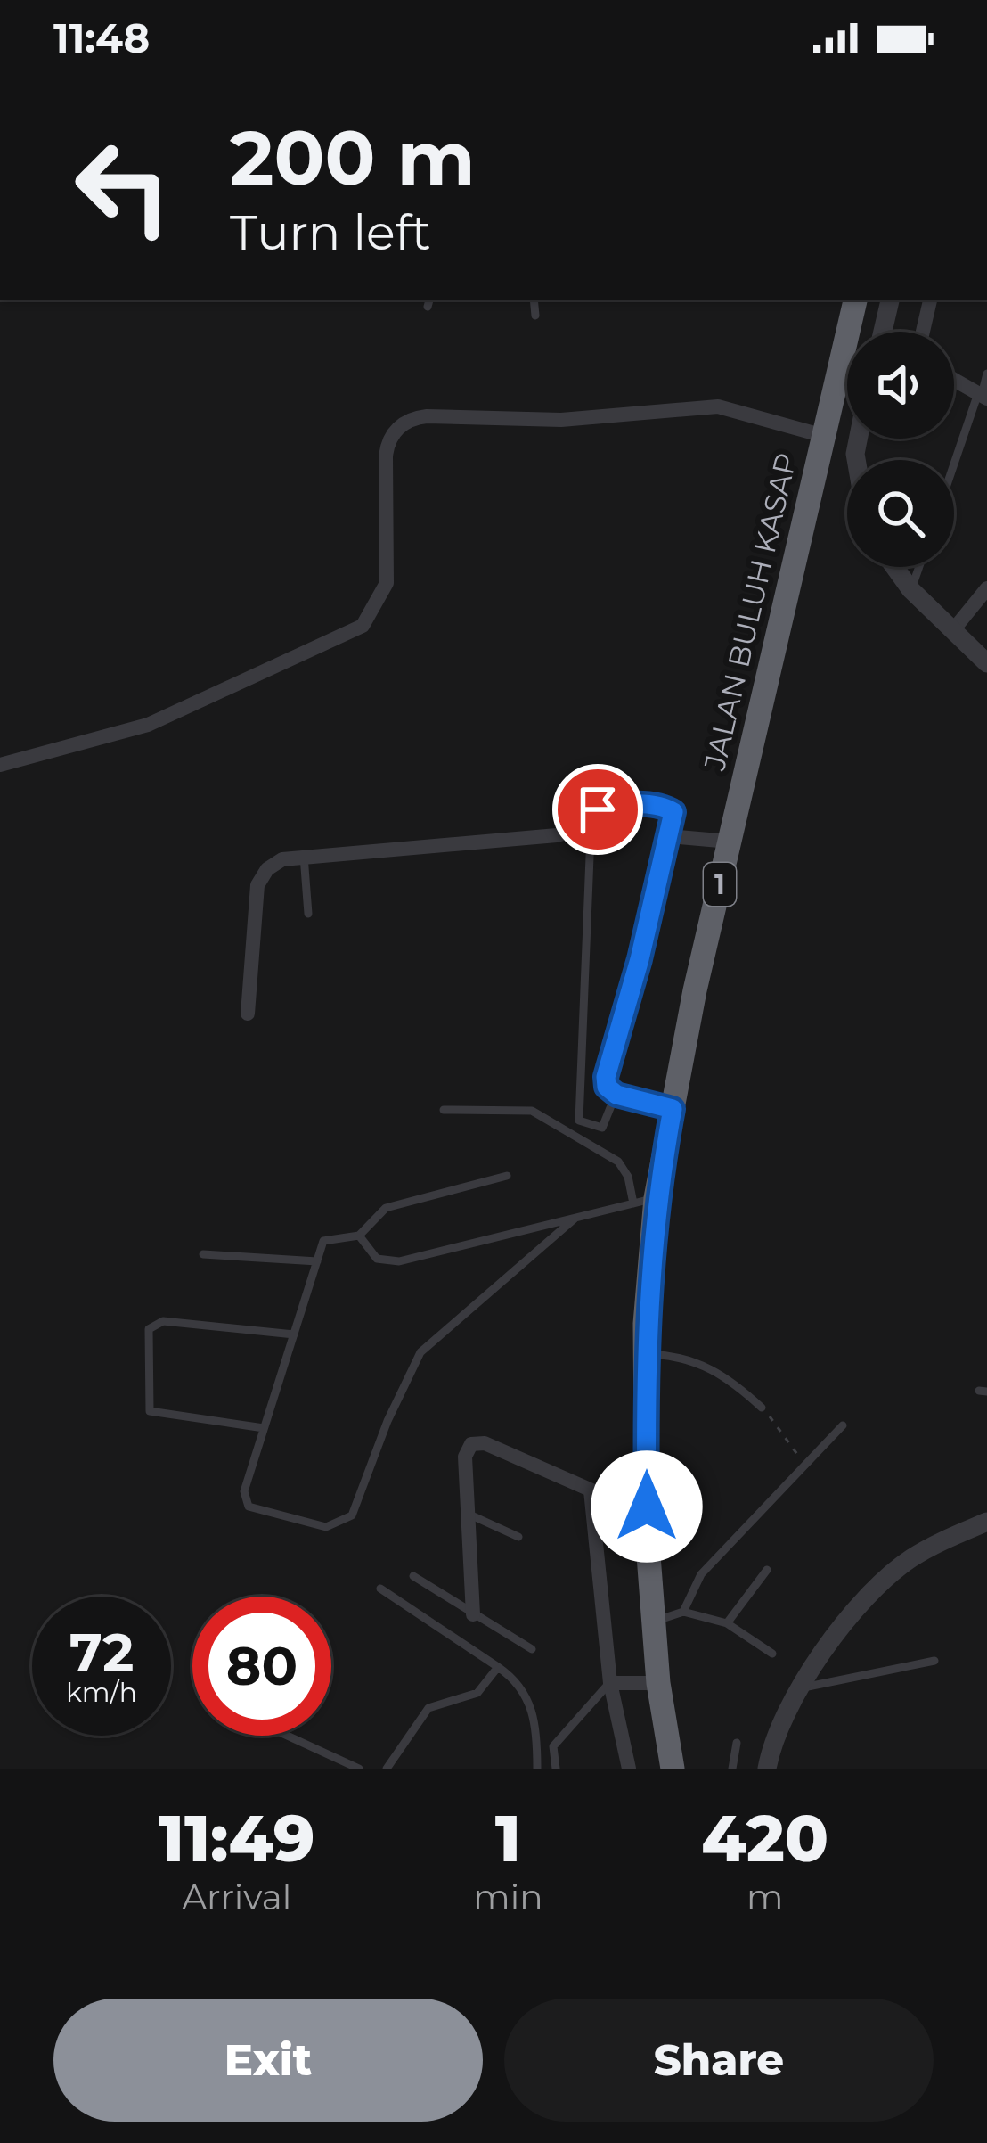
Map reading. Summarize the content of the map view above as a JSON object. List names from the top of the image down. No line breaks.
{"streets":{"highway":["JALAN BULUH KASAP","1"]},"page":{"status":"11:48","turn":["200 m","Turn left"],"speed":"72 km/h","limit":"80","eta":["11:49","Arrival","1","min","420","m"],"buttons":["Exit","Share"]}}
